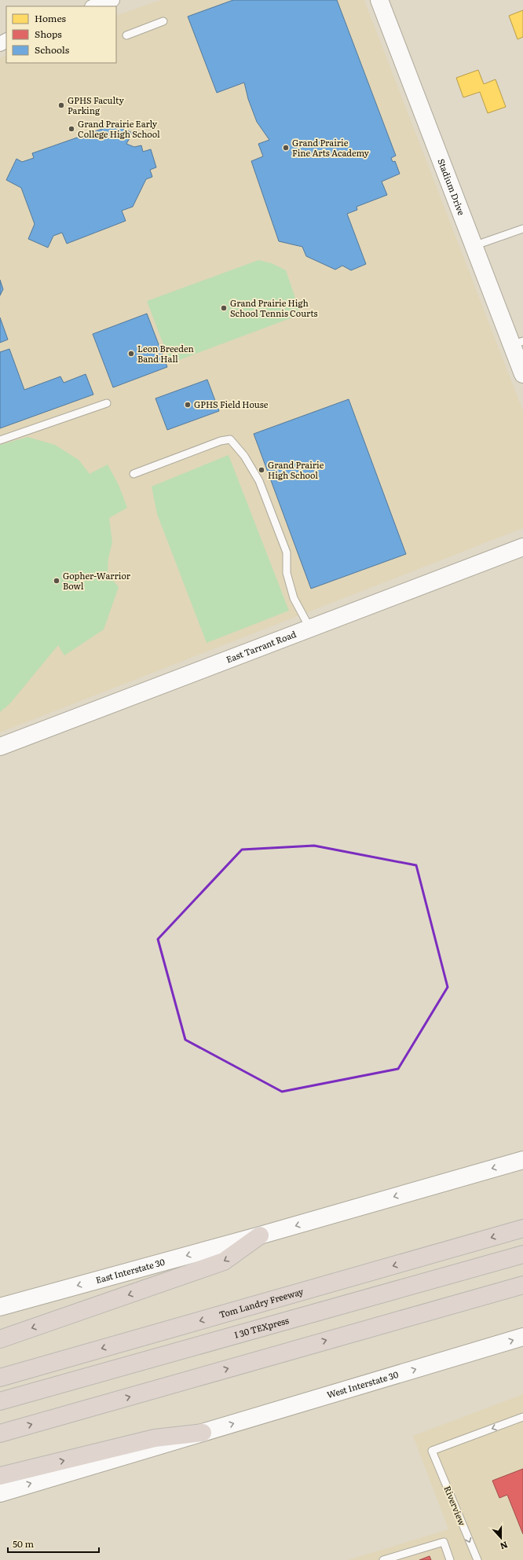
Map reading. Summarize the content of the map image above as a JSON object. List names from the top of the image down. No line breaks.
{"streets":{"highway":["Tom Landry Freeway","I 30 TEXpress"],"main road":["Stadium Drive","East Tarrant Road","East Interstate 30","West Interstate 30"],"lane":["Riverview"]},"one_way":["East Interstate 30","West Interstate 30"],"places":["GPHS Faculty Parking","Grand Prairie Early College High School","Grand Prairie Fine Arts Academy","Grand Prairie High School Tennis Courts","Leon Breeden Band Hall","GPHS Field House","Grand Prairie High School","Gopher-Warrior Bowl"],"legend":["Homes","Shops","Schools"],"scale_bar":"50 m","north":"bottom"}
